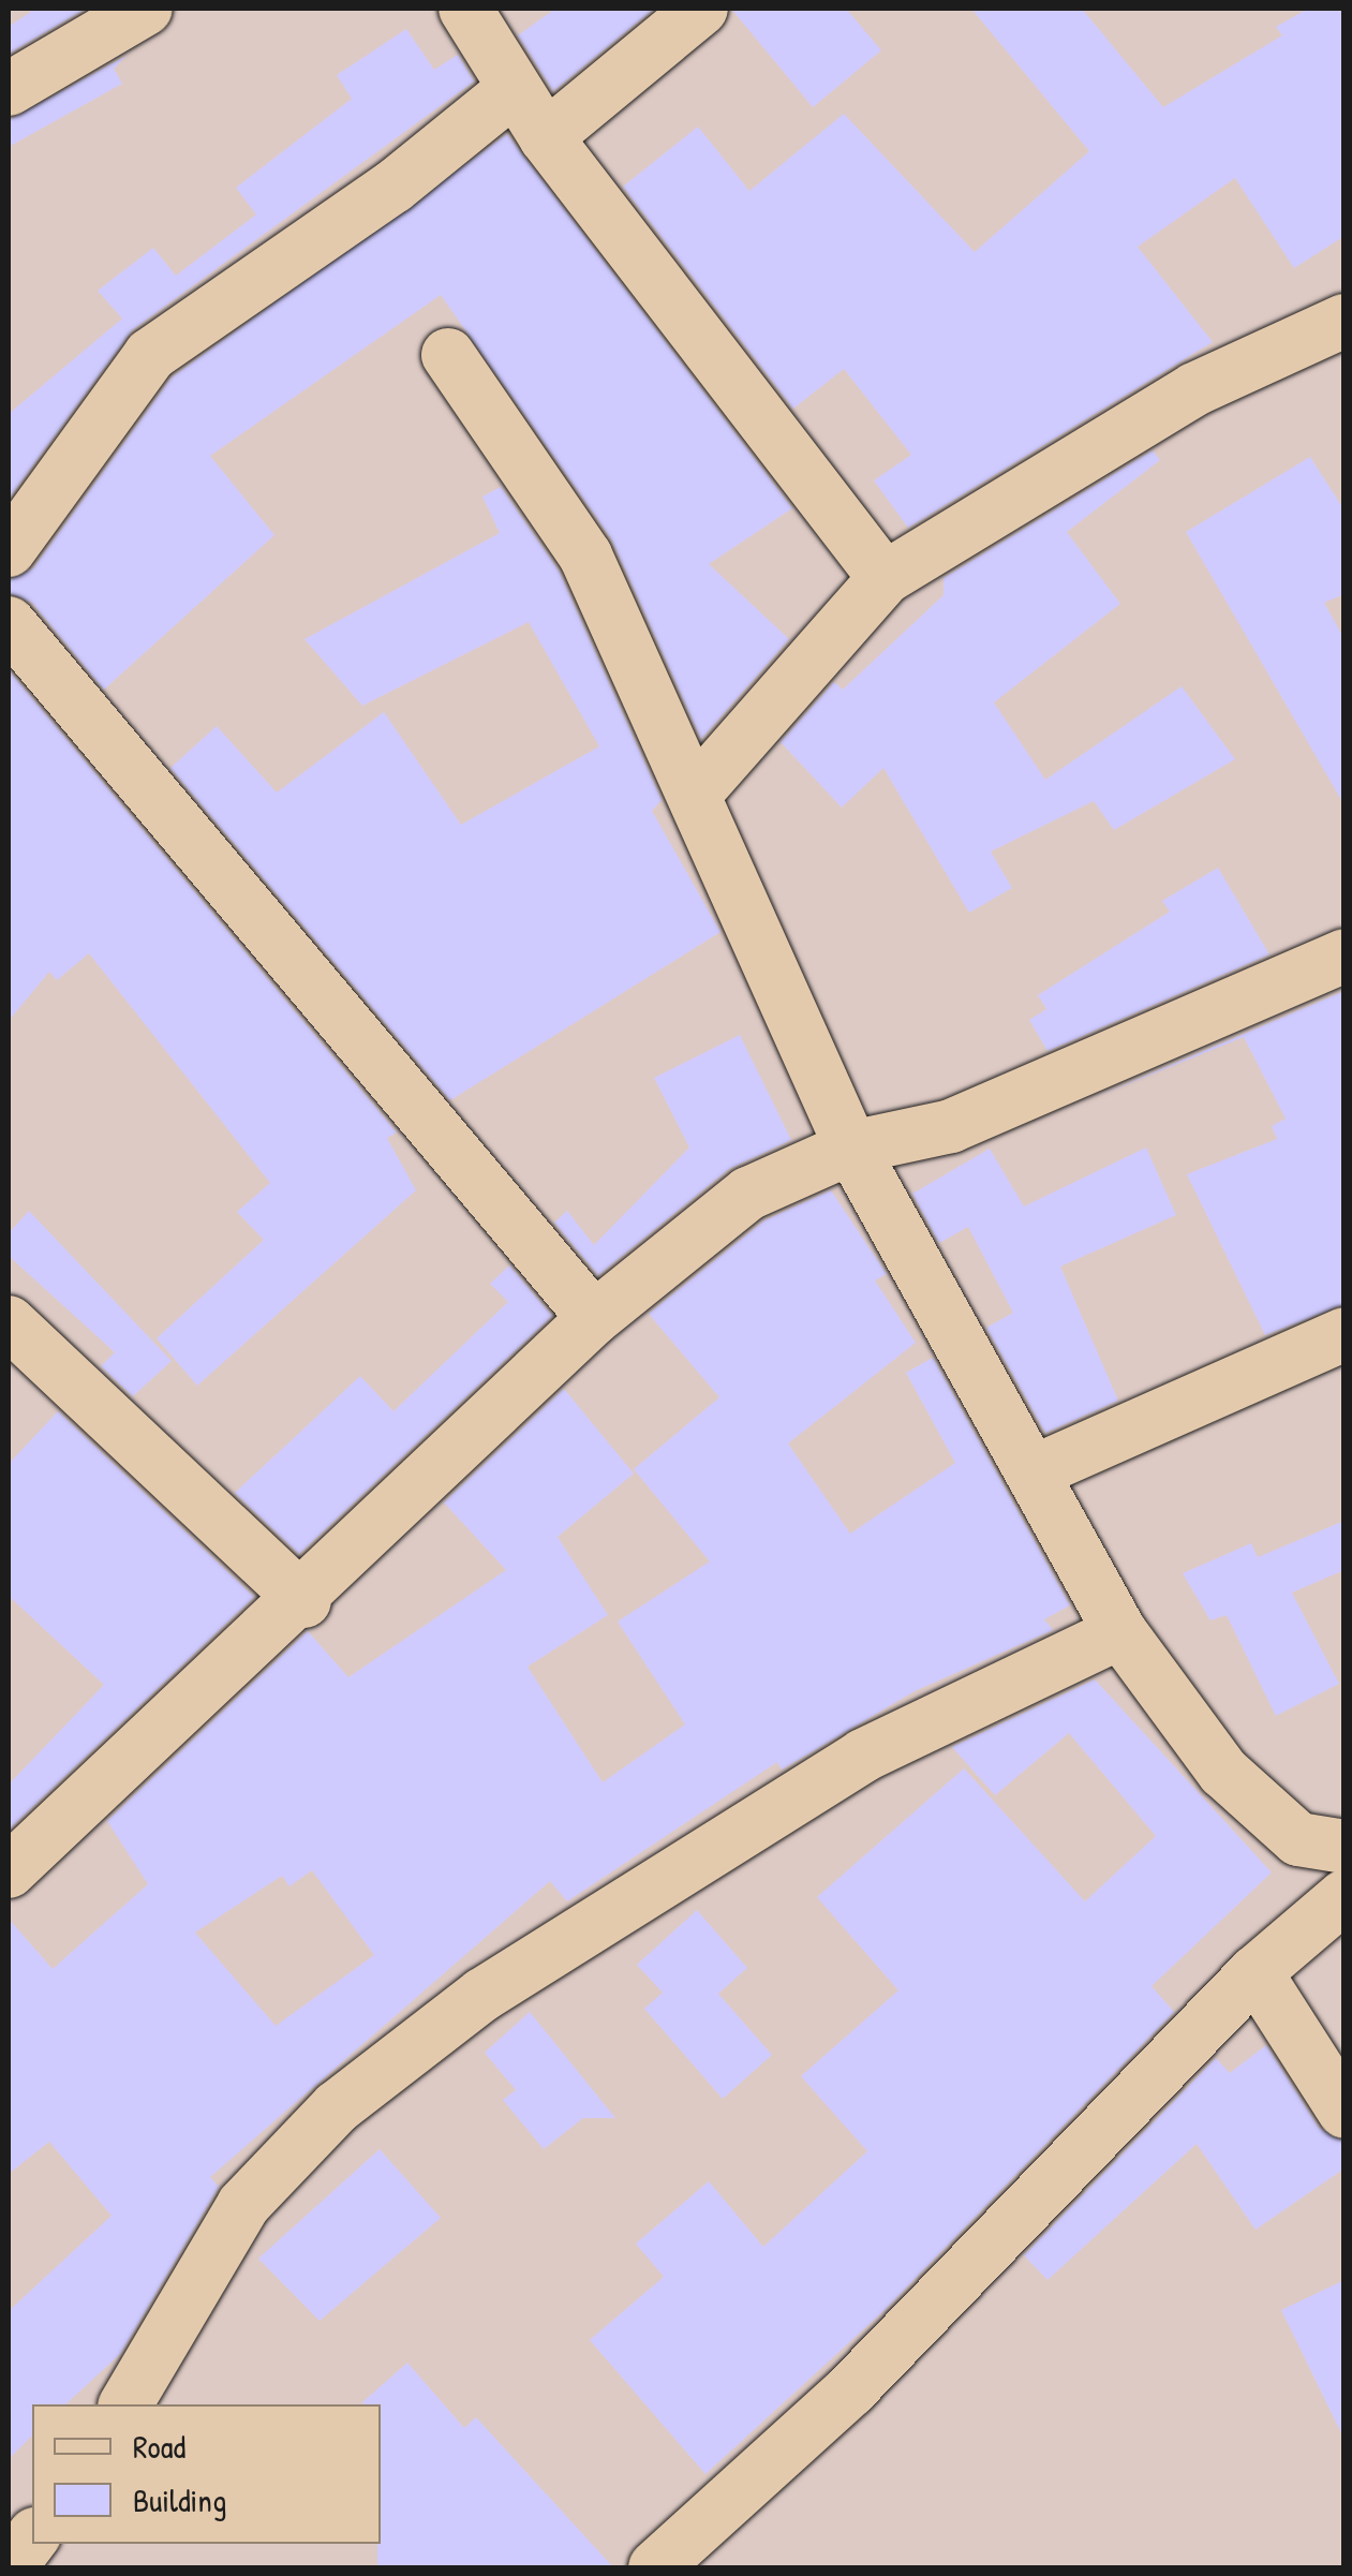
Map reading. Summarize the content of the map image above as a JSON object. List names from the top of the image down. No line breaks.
{"legend":["Road","Building"]}
